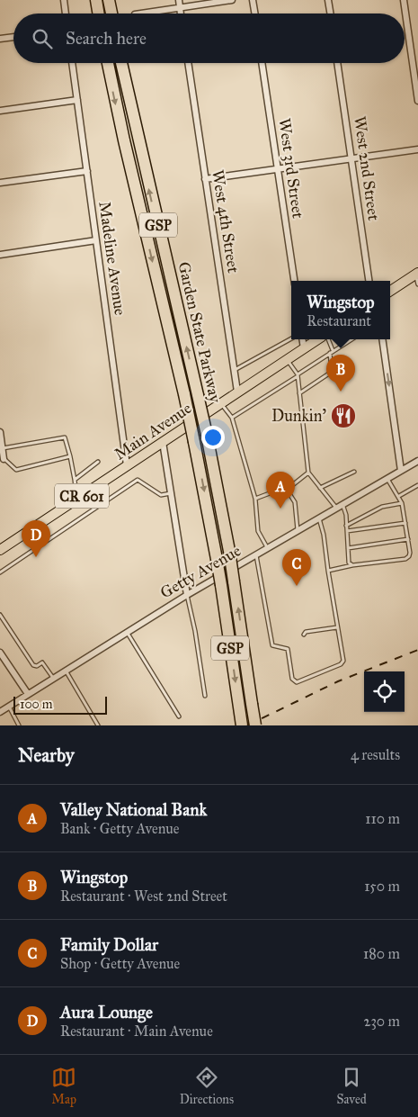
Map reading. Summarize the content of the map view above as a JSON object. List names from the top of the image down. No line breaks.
{"streets":{"highway":["GSP","Garden State Parkway"],"main road":["Main Avenue","CR 601"],"street":["West 3rd Street","West 2nd Street","West 4th Street","Madeline Avenue","Getty Avenue"]},"crossings":[["West 4th Street","Main Avenue"],["Madeline Avenue","Main Avenue"]],"places":{"restaurant":["Dunkin'"]},"scale_bar":"100 m","page":{"search":"Search here","popup":["Wingstop","Restaurant"],"pins":["B","A","D","C"],"scale":"100 m","heading":["Nearby","4 results"],"list":[{"mark":"A","name":"Valley National Bank","note":"Bank · Getty Avenue","value":"110 m"},{"mark":"B","name":"Wingstop","note":"Restaurant · West 2nd Street","value":"150 m"},{"mark":"C","name":"Family Dollar","note":"Shop · Getty Avenue","value":"180 m"},{"mark":"D","name":"Aura Lounge","note":"Restaurant · Main Avenue","value":"230 m"}],"nav":["Map","Directions","Saved"]}}
